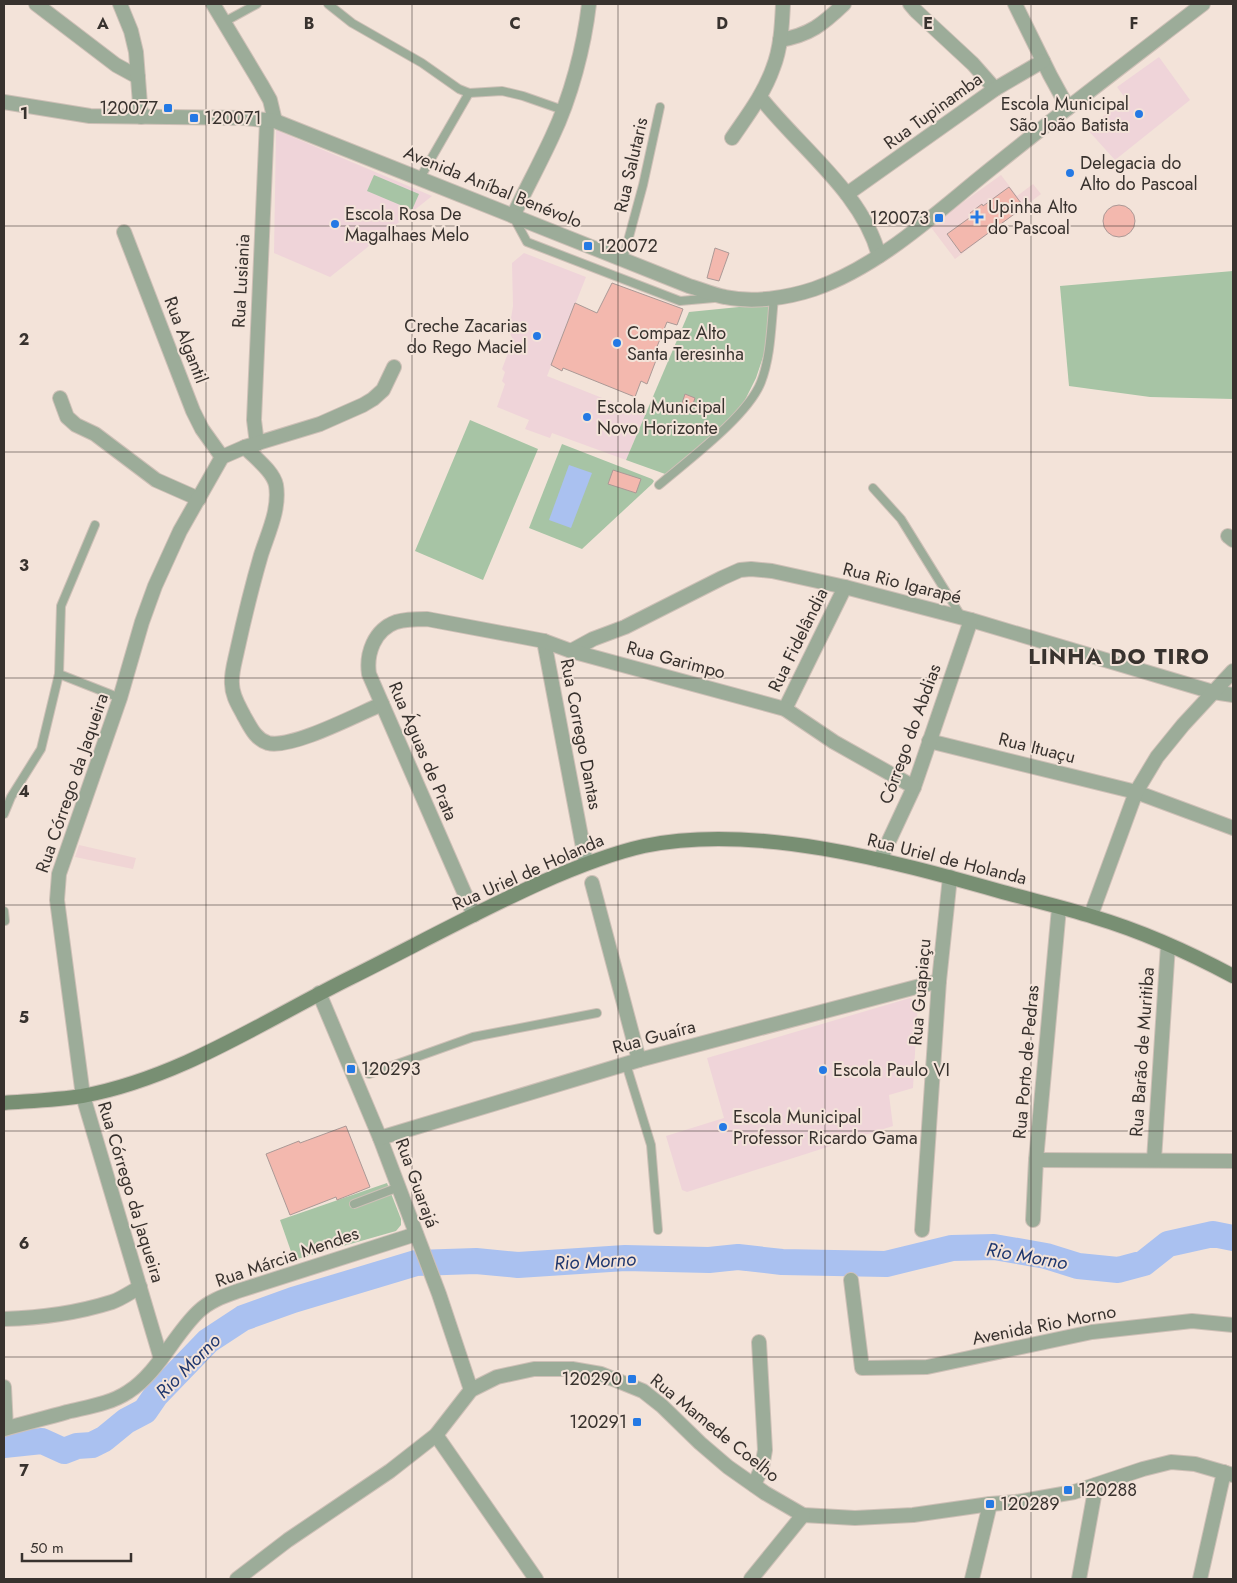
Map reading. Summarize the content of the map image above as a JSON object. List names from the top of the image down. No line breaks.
{"streets":{"main road":["Rua Uriel de Holanda"],"street":["Rua Tupinamba","Avenida Aníbal Benévolo","Rua Lusiania","Rua Algantil","Rua Rio Igarapé","Rua Fidelândia","Rua Garimpo","Rua Corrego Dantas","Córrego do Abdias","Rua Ituaçu","Rua Águas de Prata","Rua Córrego da Jaqueira","Rua Guapiaçu","Rua Guaíra","Rua Barão de Muritiba","Rua Porto de Pedras","Rua Guarajá","Rua Márcia Mendes","Avenida Rio Morno","Rua Mamede Coelho"],"lane":["Rua Salutaris"]},"crossings":[["Rua Salutaris","Avenida Aníbal Benévolo"],["Avenida Aníbal Benévolo","Rua Lusiania"],["Rua Algantil","Rua Córrego da Jaqueira"],["Rua Rio Igarapé","Rua Fidelândia"],["Rua Rio Igarapé","Rua Garimpo"],["Rua Rio Igarapé","Córrego do Abdias"],["Rua Fidelândia","Rua Garimpo"],["Rua Garimpo","Rua Corrego Dantas"],["Rua Garimpo","Córrego do Abdias"],["Rua Garimpo","Rua Águas de Prata"],["Rua Corrego Dantas","Rua Uriel de Holanda"],["Córrego do Abdias","Rua Ituaçu"],["Córrego do Abdias","Rua Uriel de Holanda"],["Rua Águas de Prata","Rua Uriel de Holanda"],["Rua Córrego da Jaqueira","Rua Uriel de Holanda"],["Rua Córrego da Jaqueira","Rua Márcia Mendes"],["Rua Uriel de Holanda","Rua Guapiaçu"],["Rua Uriel de Holanda","Rua Barão de Muritiba"],["Rua Uriel de Holanda","Rua Porto de Pedras"],["Rua Uriel de Holanda","Rua Guarajá"],["Rua Guapiaçu","Rua Guaíra"],["Rua Guaíra","Rua Guarajá"],["Rua Guarajá","Rua Márcia Mendes"],["Rua Guarajá","Rua Mamede Coelho"]],"districts":["LINHA DO TIRO"],"water":["Rio Morno"],"places":{"transit":["120077","120071","120073","120072","120293","120290","120291","120288","120289"],"other":["Escola Municipal São João Batista","Delegacia do Alto do Pascoal","Escola Rosa De Magalhaes Melo","Creche Zacarias do Rego Maciel","Compaz Alto Santa Teresinha","Escola Municipal Novo Horizonte","Escola Paulo VI","Escola Municipal Professor Ricardo Gama"],"health":["Upinha Alto do Pascoal"]},"scale_bar":"50 m","grid":{"columns":["A","B","C","D","E","F"],"rows":["1","2","3","4","5","6","7"]}}
